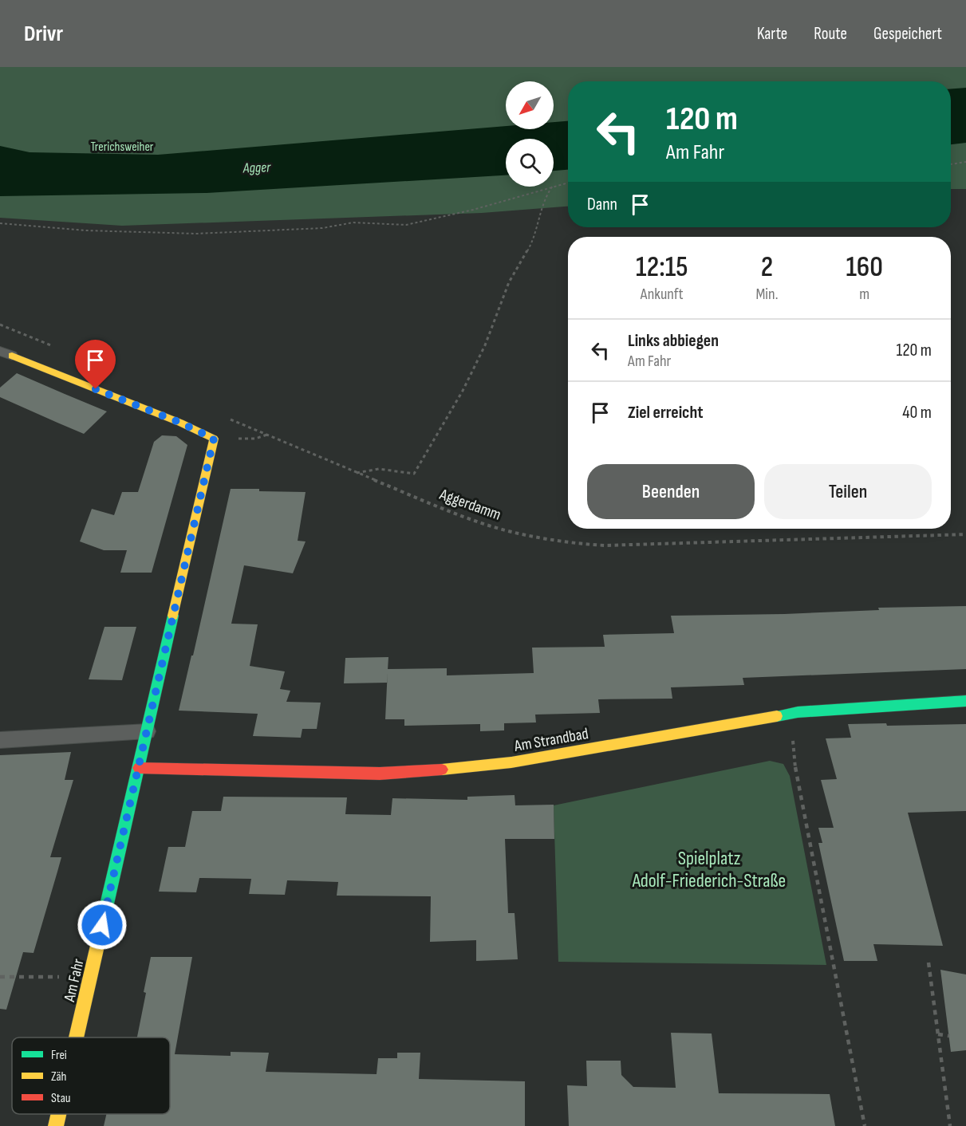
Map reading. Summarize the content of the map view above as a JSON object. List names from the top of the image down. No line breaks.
{"streets":{"street":["Am Strandbad","Am Fahr"],"path":["Aggerdamm"]},"crossings":[["Am Strandbad","Am Fahr"]],"water":["Agger"],"parks":["Trerichsweiher","Spielplatz Adolf-Friederich-Straße"],"legend":["Frei","Zäh","Stau"],"north":"bottom left","page":{"header":"Drivr","nav":["Karte","Route","Gespeichert"],"turn":["120 m","Am Fahr"],"then":"Dann","eta":["12:15","Ankunft","2","Min.","160","m"],"list":[{"name":"Links abbiegen","note":"Am Fahr","value":"120 m"},{"name":"Ziel erreicht","value":"40 m"}],"buttons":["Beenden","Teilen"]}}
